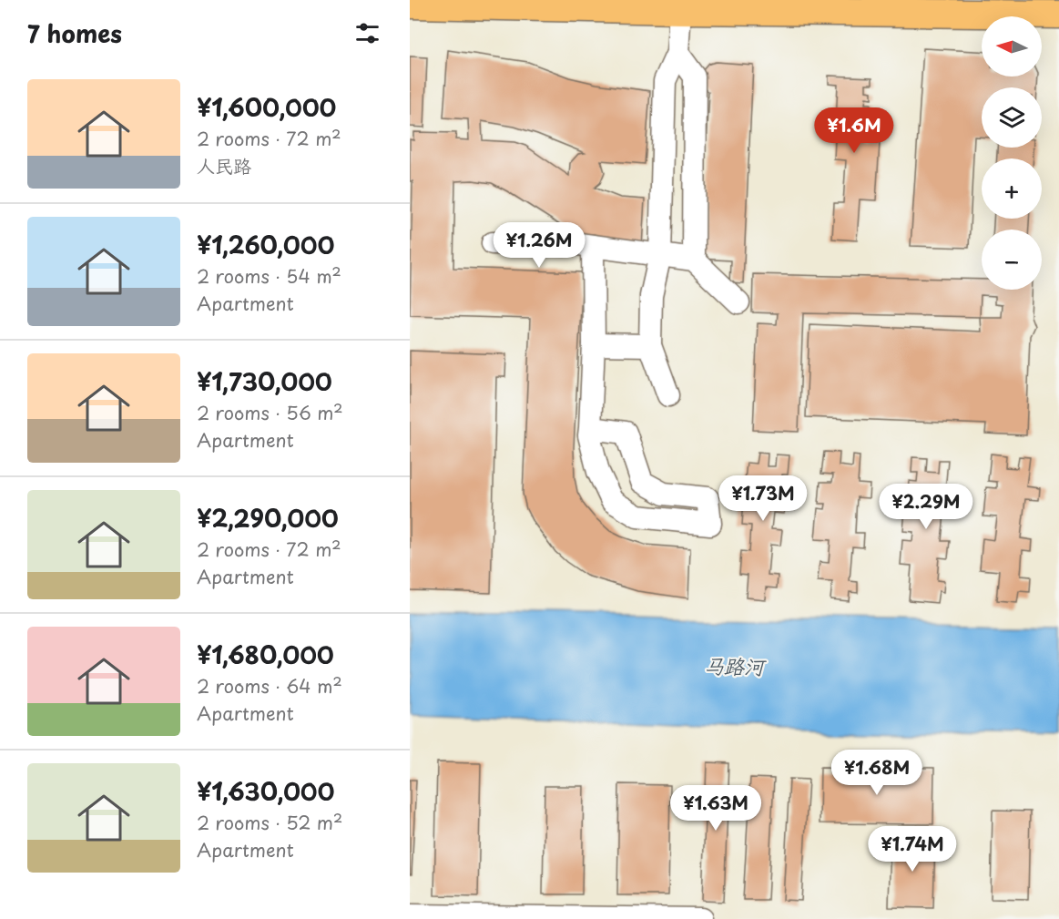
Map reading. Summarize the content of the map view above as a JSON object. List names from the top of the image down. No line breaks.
{"water":["马路河"],"north":"left","page":{"heading":"7 homes","map_buttons":["+","−"],"list":[{"name":"¥1,600,000","note":"2 rooms · 72 m² · 人民路"},{"name":"¥1,260,000","note":"2 rooms · 54 m² · Apartment"},{"name":"¥1,730,000","note":"2 rooms · 56 m² · Apartment"},{"name":"¥2,290,000","note":"2 rooms · 72 m² · Apartment"},{"name":"¥1,680,000","note":"2 rooms · 64 m² · Apartment"},{"name":"¥1,630,000","note":"2 rooms · 52 m² · Apartment"}],"price":["¥1.6M","¥1.26M","¥1.73M","¥2.29M","¥1.68M","¥1.63M","¥1.74M"]}}
